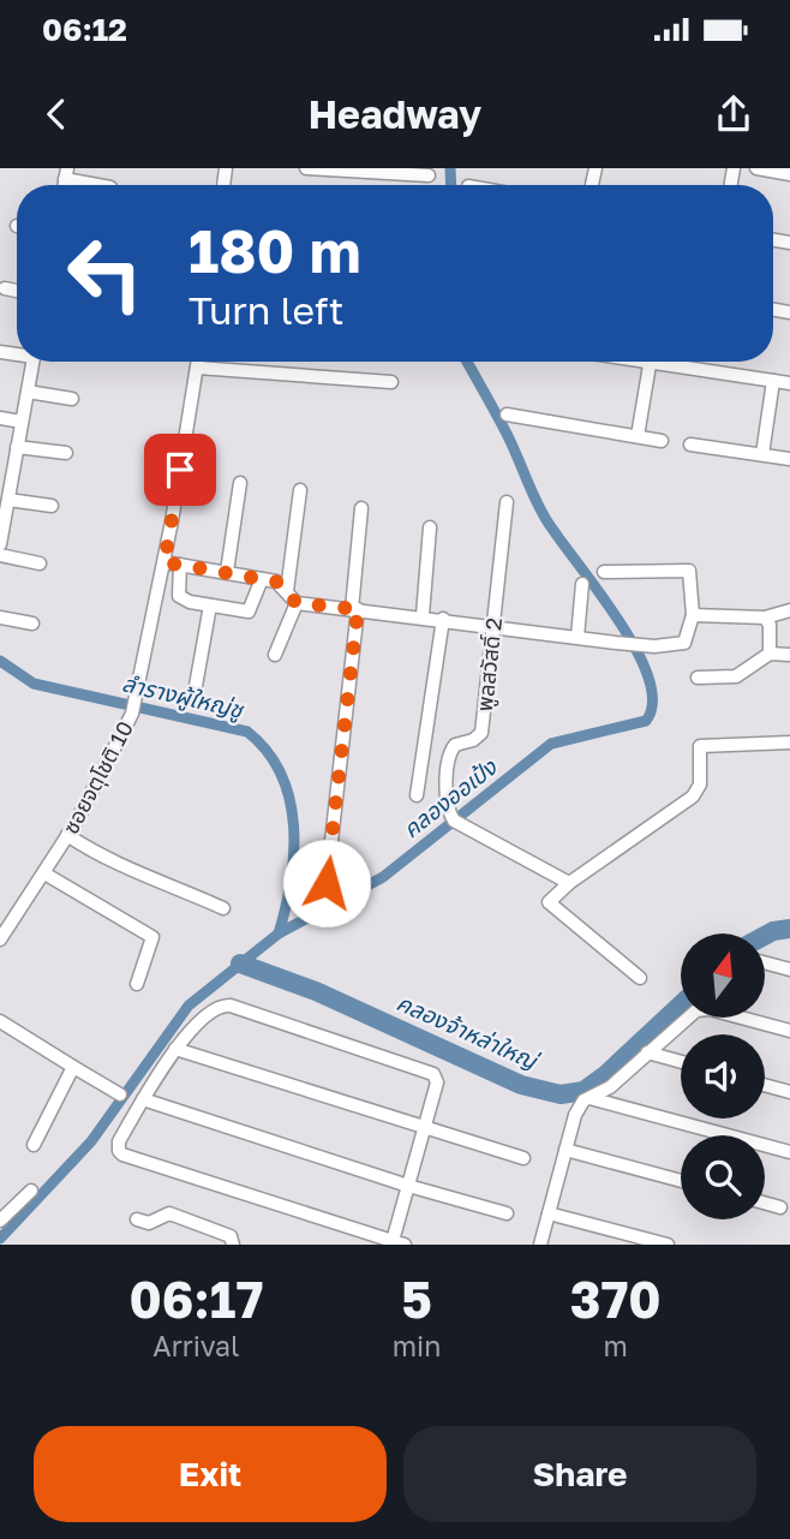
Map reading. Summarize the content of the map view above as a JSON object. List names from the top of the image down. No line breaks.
{"streets":{"street":["พูลสวัสดิ์ 2","ซอยจตุโชติ 10"]},"water":["ลำรางผู้ใหญ่ชู","คลองออเป้ง","คลองจ้าหล่าใหญ่"],"north":"top","page":{"status":"06:12","header":"Headway","turn":["180 m","Turn left"],"eta":["06:17","Arrival","5","min","370","m"],"buttons":["Exit","Share"]}}
